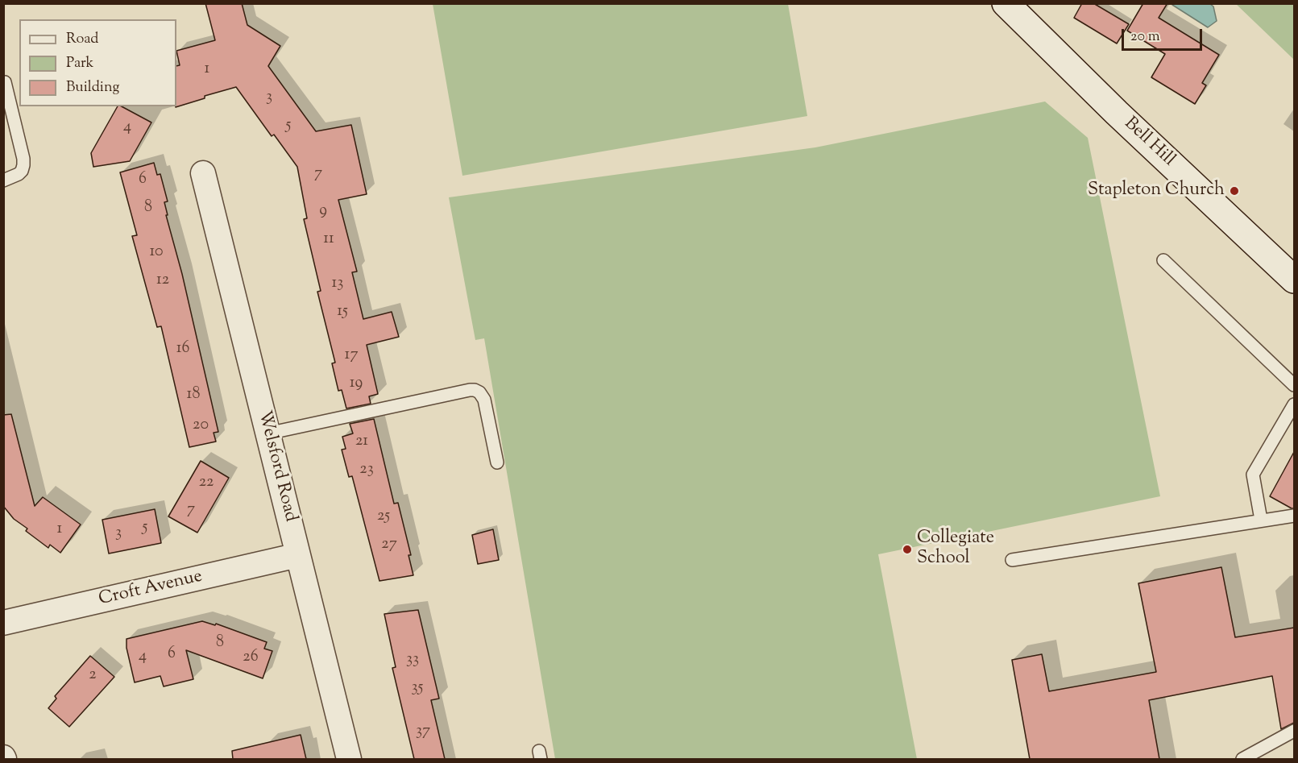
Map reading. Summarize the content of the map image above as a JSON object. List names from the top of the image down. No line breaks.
{"streets":{"main road":["Bell Hill"],"street":["Welsford Road","Croft Avenue"]},"crossings":[["Welsford Road","Croft Avenue"]],"places":["Stapleton Church","Collegiate School"],"house_numbers":["1","3","5","4","7","6","8","9","11","10","12","13","15","16","17","19","18","20","21","23","22","7","25","5","1","3","27","8","6","4","26","33","2","35","37"],"legend":["Road","Park","Building"],"scale_bar":"20 m"}
